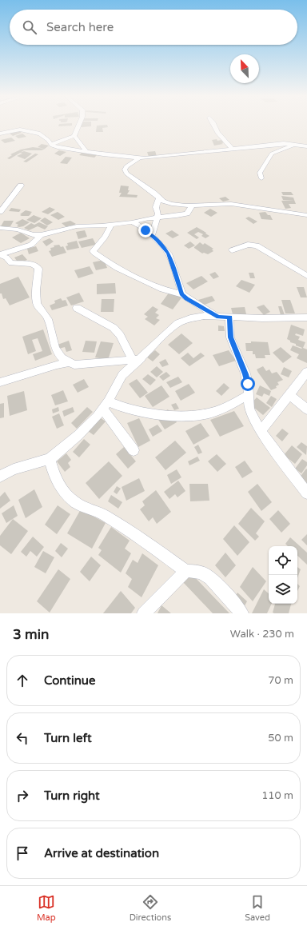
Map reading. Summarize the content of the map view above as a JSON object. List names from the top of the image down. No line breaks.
{"north":"top left","page":{"search":"Search here","heading":["3 min","Walk · 230 m"],"list":[["Continue","70 m"],["Turn left","50 m"],["Turn right","110 m"],"Arrive at destination"],"nav":["Map","Directions","Saved"]}}
